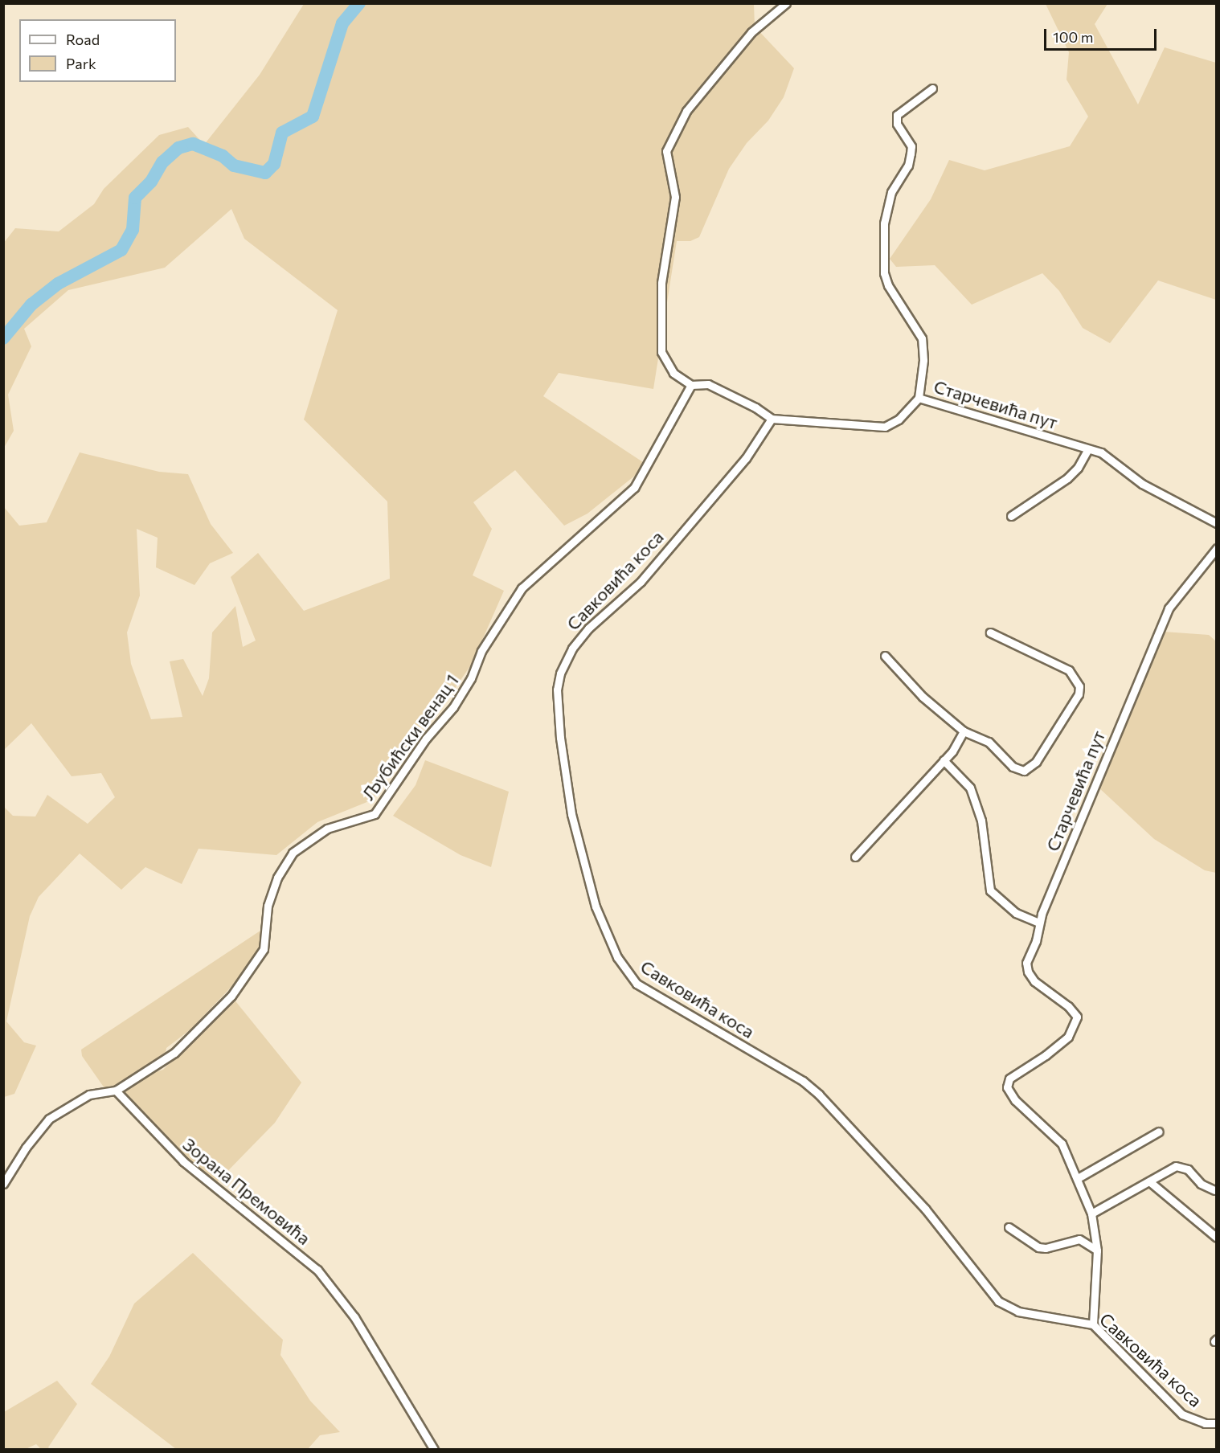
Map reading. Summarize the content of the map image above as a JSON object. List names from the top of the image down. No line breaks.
{"streets":{"street":["Старчевића пут","Савковића коса","Љубићски венац 1","Зорана Премовића"]},"crossings":[["Старчевића пут","Савковића коса"],["Љубићски венац 1","Зорана Премовића"]],"legend":["Road","Park"],"scale_bar":"100 m"}
